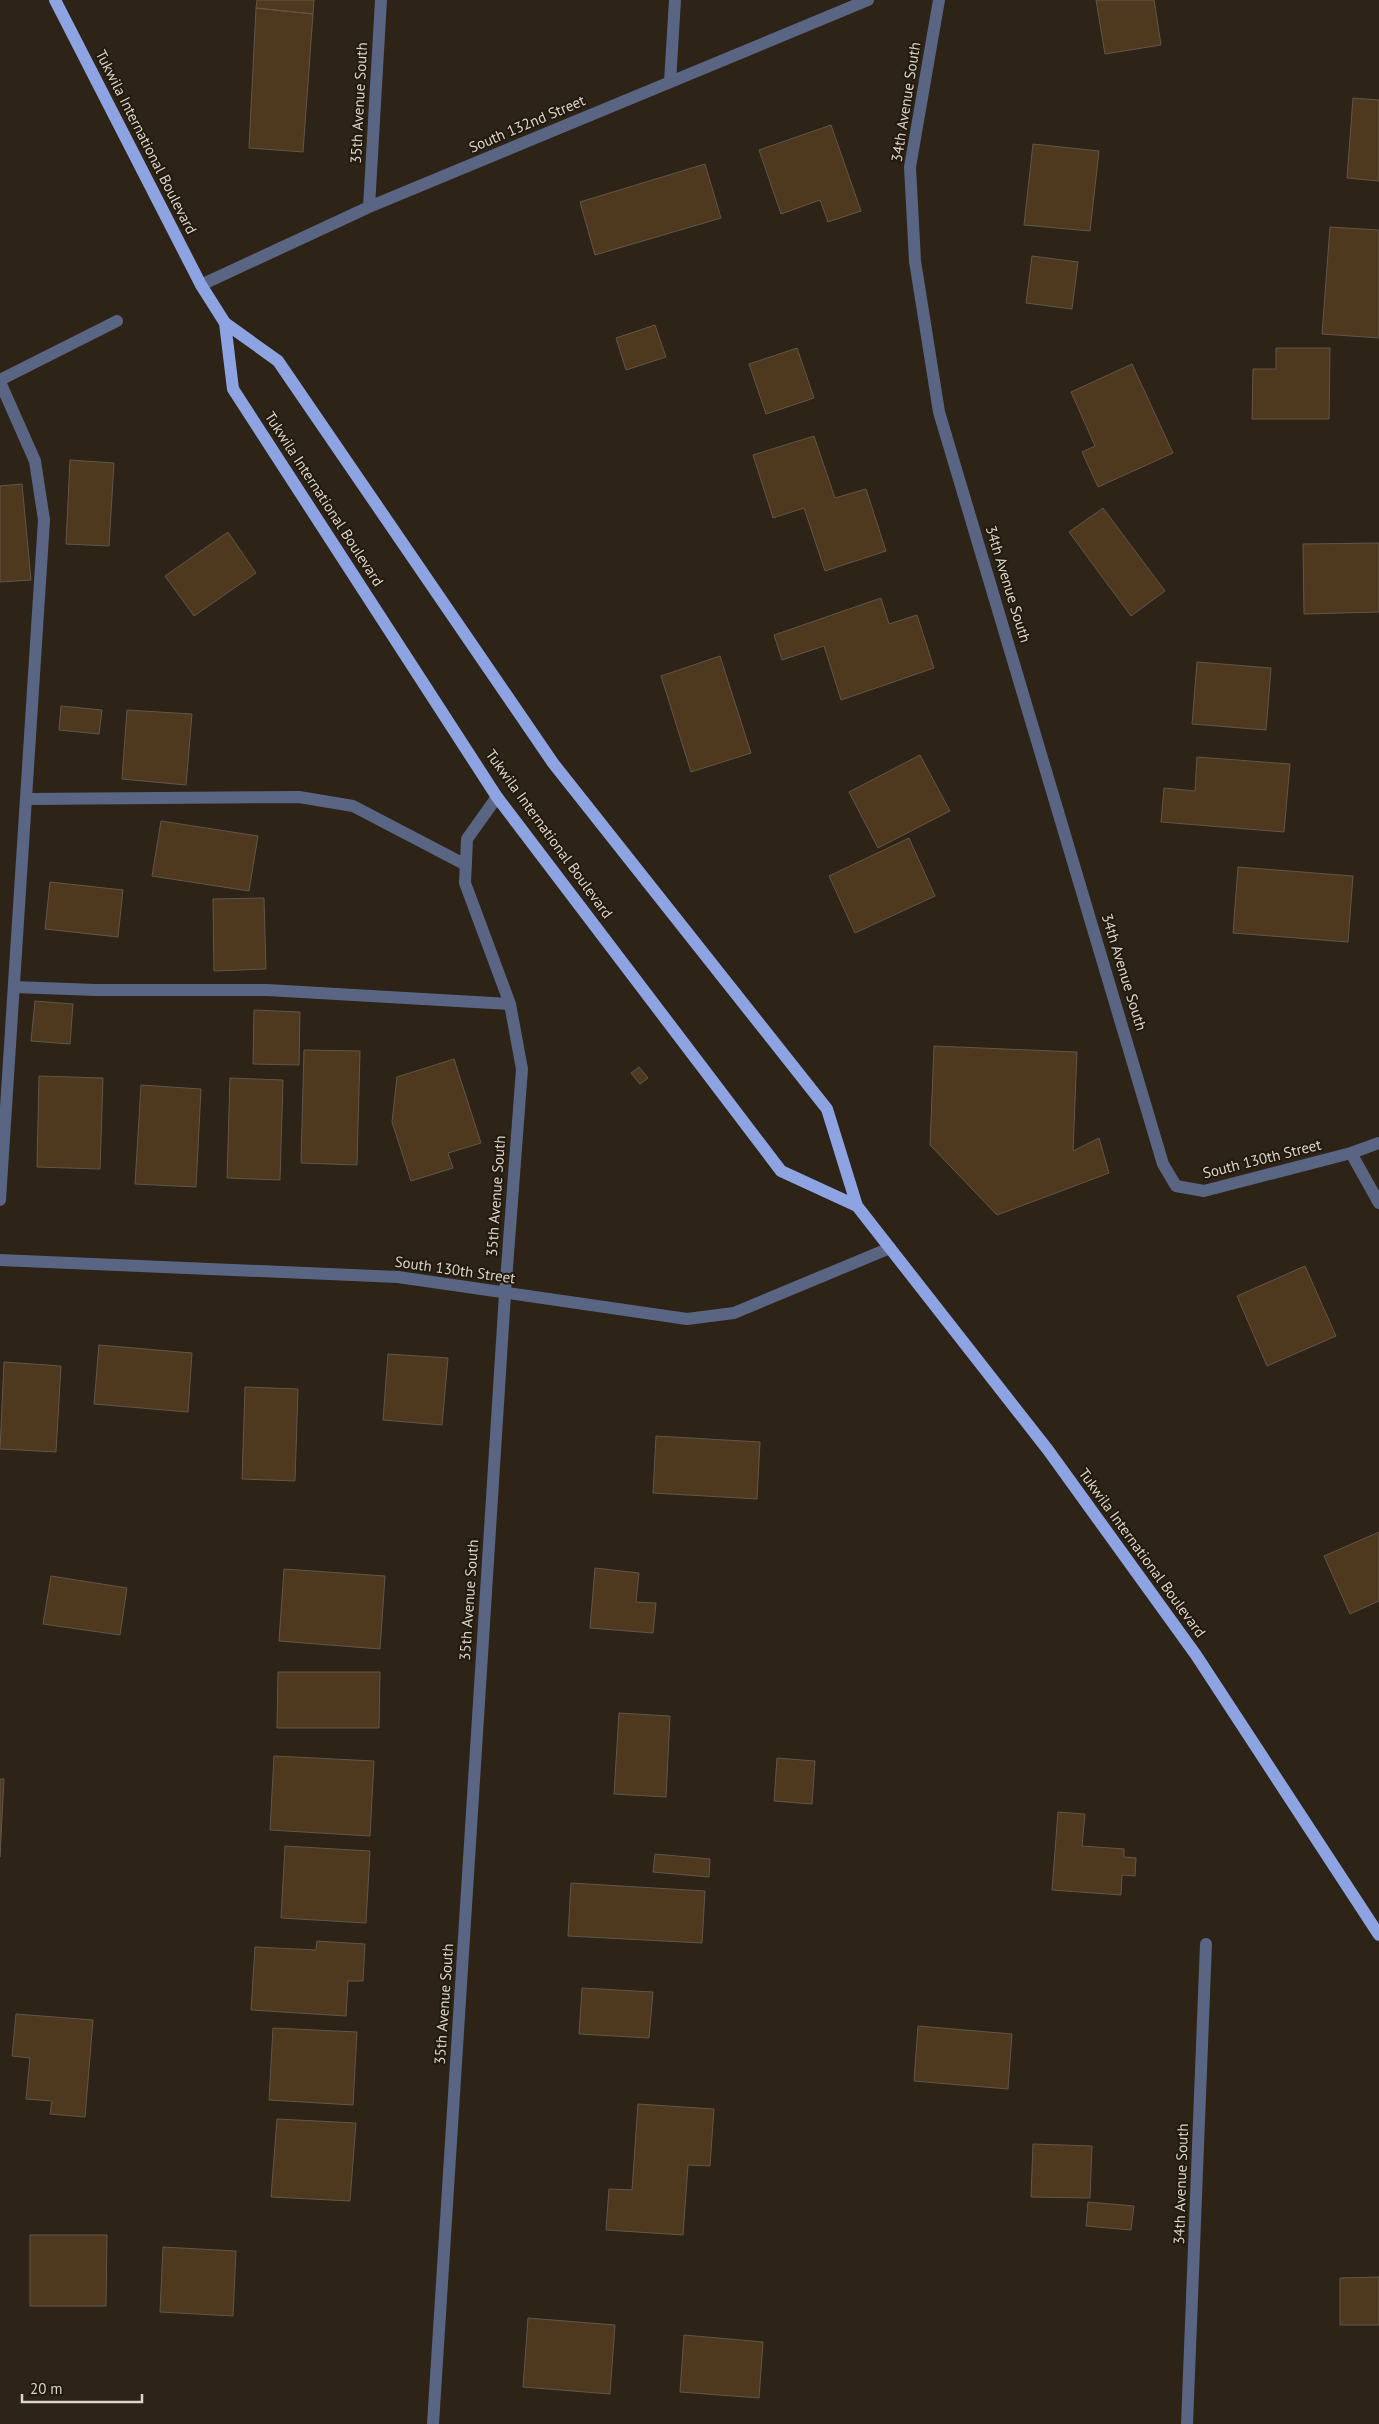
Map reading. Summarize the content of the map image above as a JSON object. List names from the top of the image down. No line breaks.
{"streets":{"main road":["Tukwila International Boulevard"],"street":["34th Avenue South","35th Avenue South","South 132nd Street","South 130th Street"]},"crossings":[["34th Avenue South","South 130th Street"],["35th Avenue South","South 132nd Street"],["35th Avenue South","Tukwila International Boulevard"],["35th Avenue South","South 130th Street"],["South 132nd Street","Tukwila International Boulevard"],["Tukwila International Boulevard","South 130th Street"]],"scale_bar":"20 m"}
